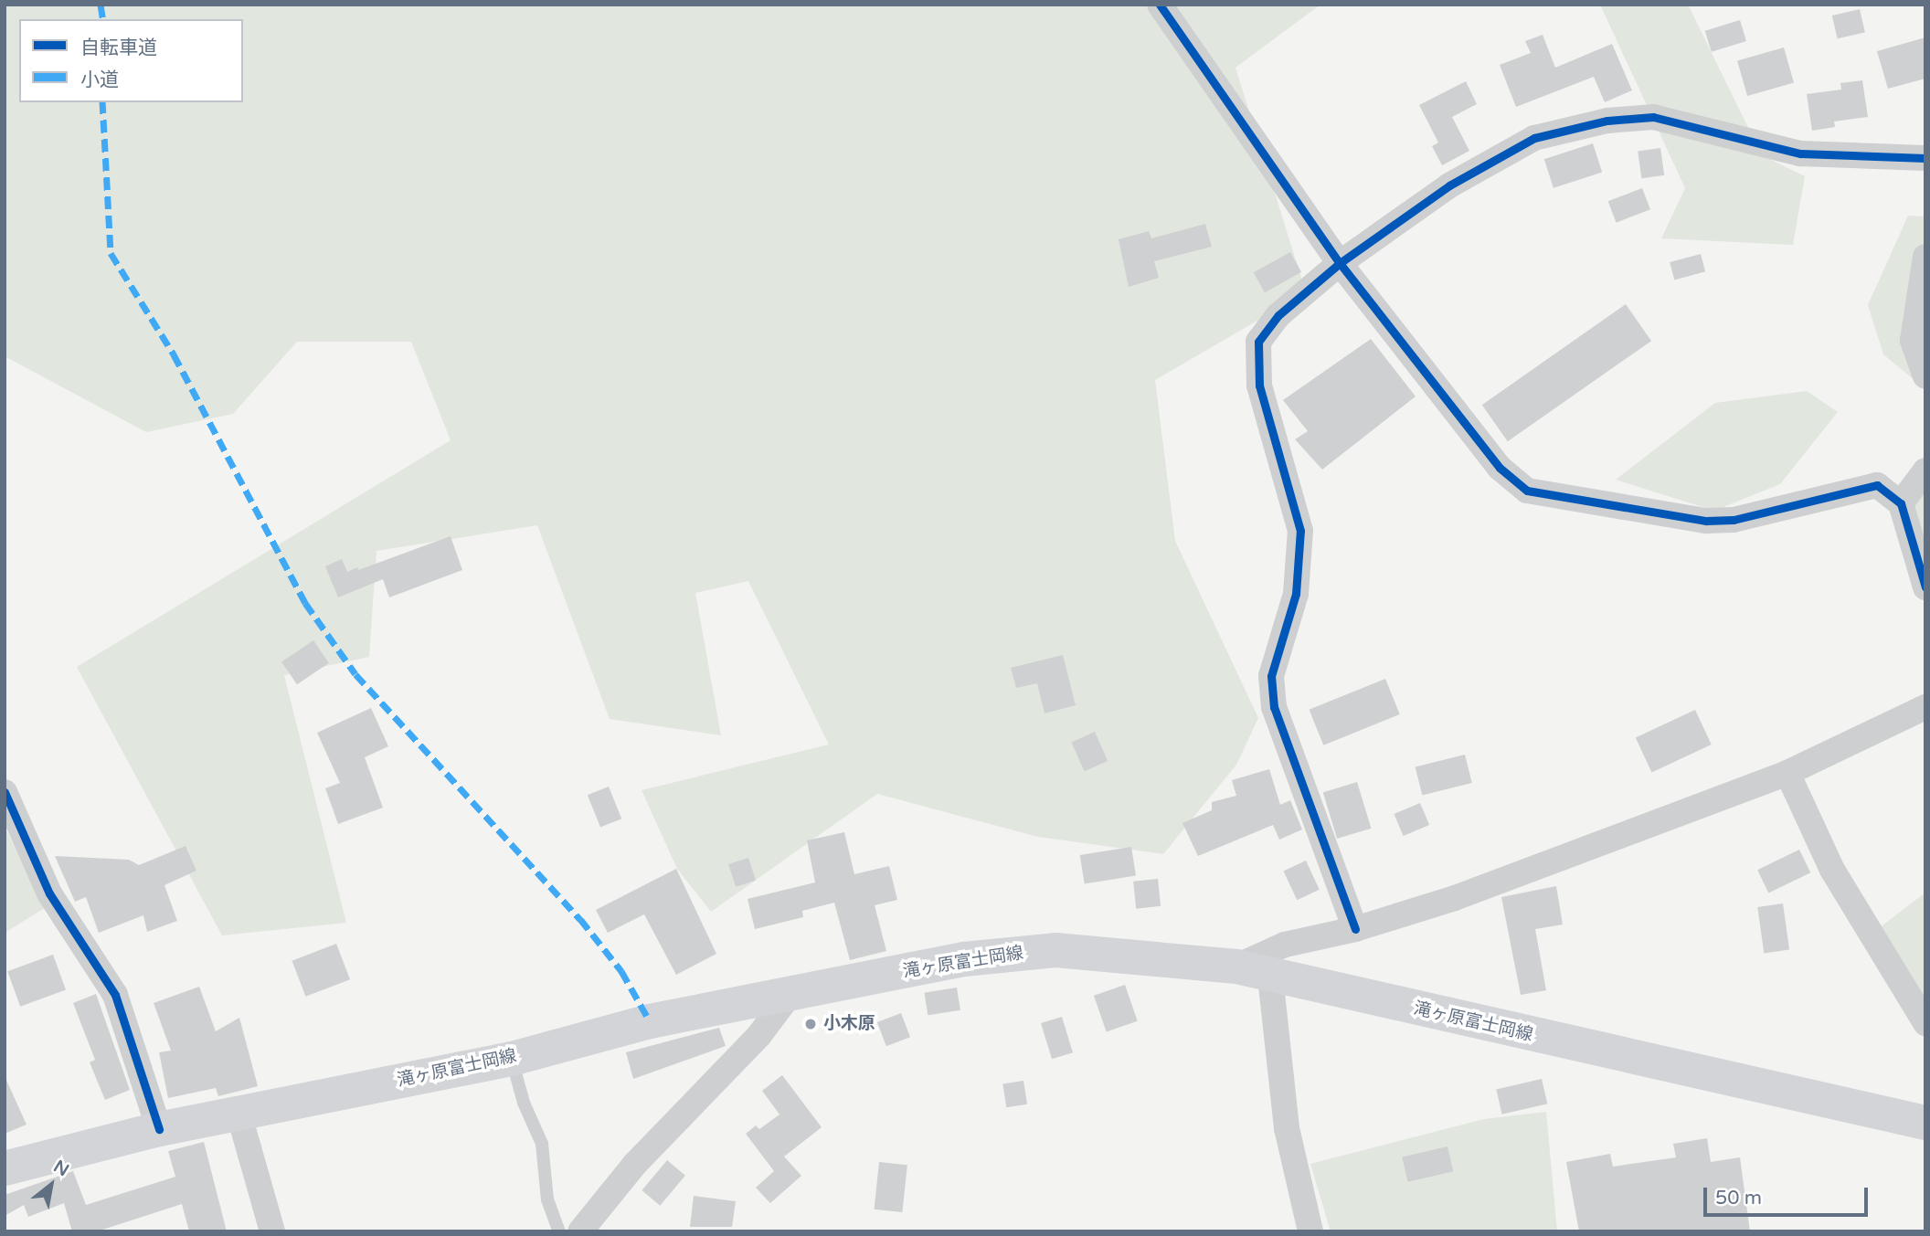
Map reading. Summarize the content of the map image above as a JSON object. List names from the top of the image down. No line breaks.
{"streets":{"main road":["滝ヶ原富士岡線"]},"places":["小木原"],"legend":["自転車道","小道"],"scale_bar":"50 m","north":"top right"}
